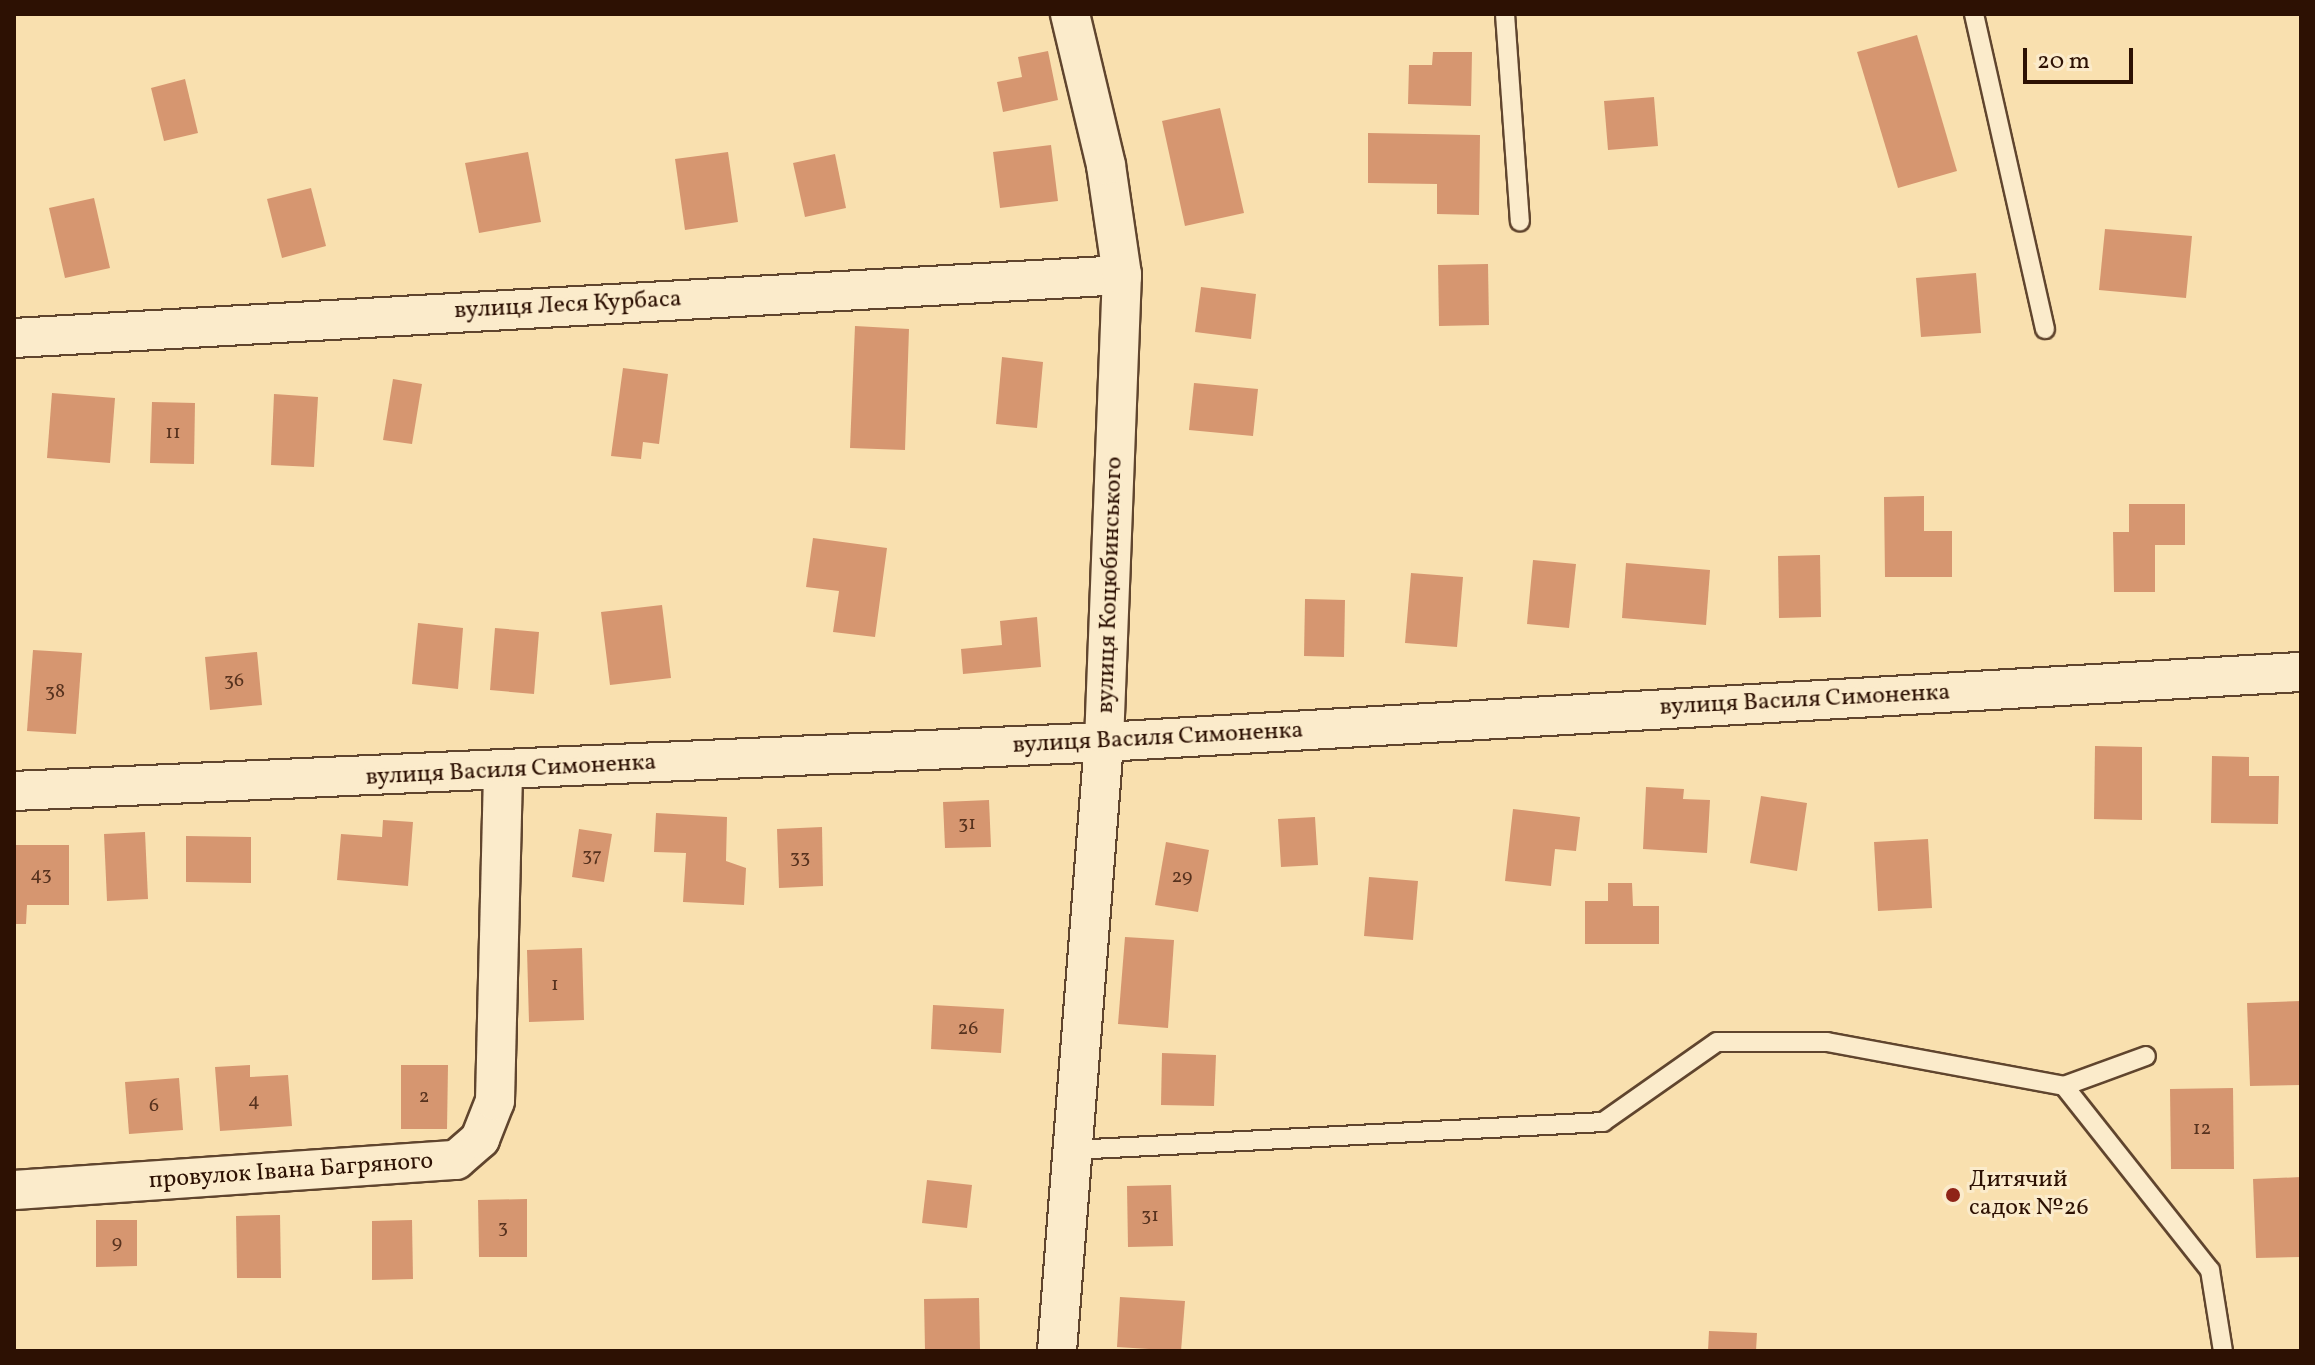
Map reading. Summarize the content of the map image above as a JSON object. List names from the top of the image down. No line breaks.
{"streets":{"street":["вулиця Леся Курбаса","вулиця Коцюбинського","вулиця Василя Симоненка","провулок Івана Багряного"]},"crossings":[["вулиця Леся Курбаса","вулиця Коцюбинського"],["вулиця Коцюбинського","вулиця Василя Симоненка"],["вулиця Василя Симоненка","провулок Івана Багряного"]],"places":["Дитячий садок №26"],"house_numbers":["11","36","38","31","37","33","43","29","1","26","2","4","6","12","31","3","9"],"scale_bar":"20 m"}
